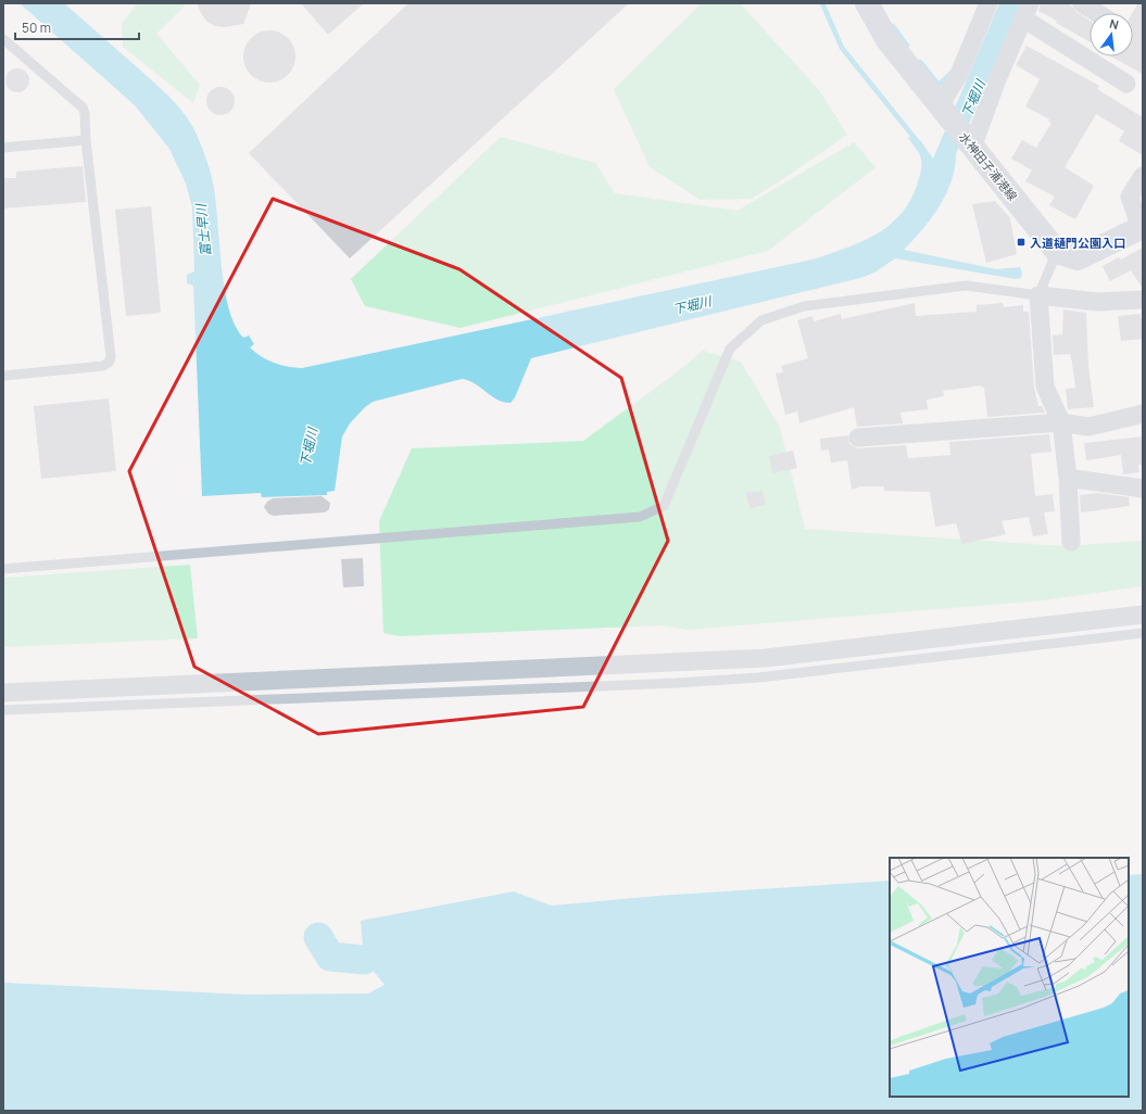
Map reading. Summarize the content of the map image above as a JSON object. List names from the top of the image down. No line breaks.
{"streets":{"main road":["水神田子浦港線"]},"water":["下堀川","富士早川"],"places":{"transit":["入道樋門公園入口"]},"scale_bar":"50 m","north":"top"}
